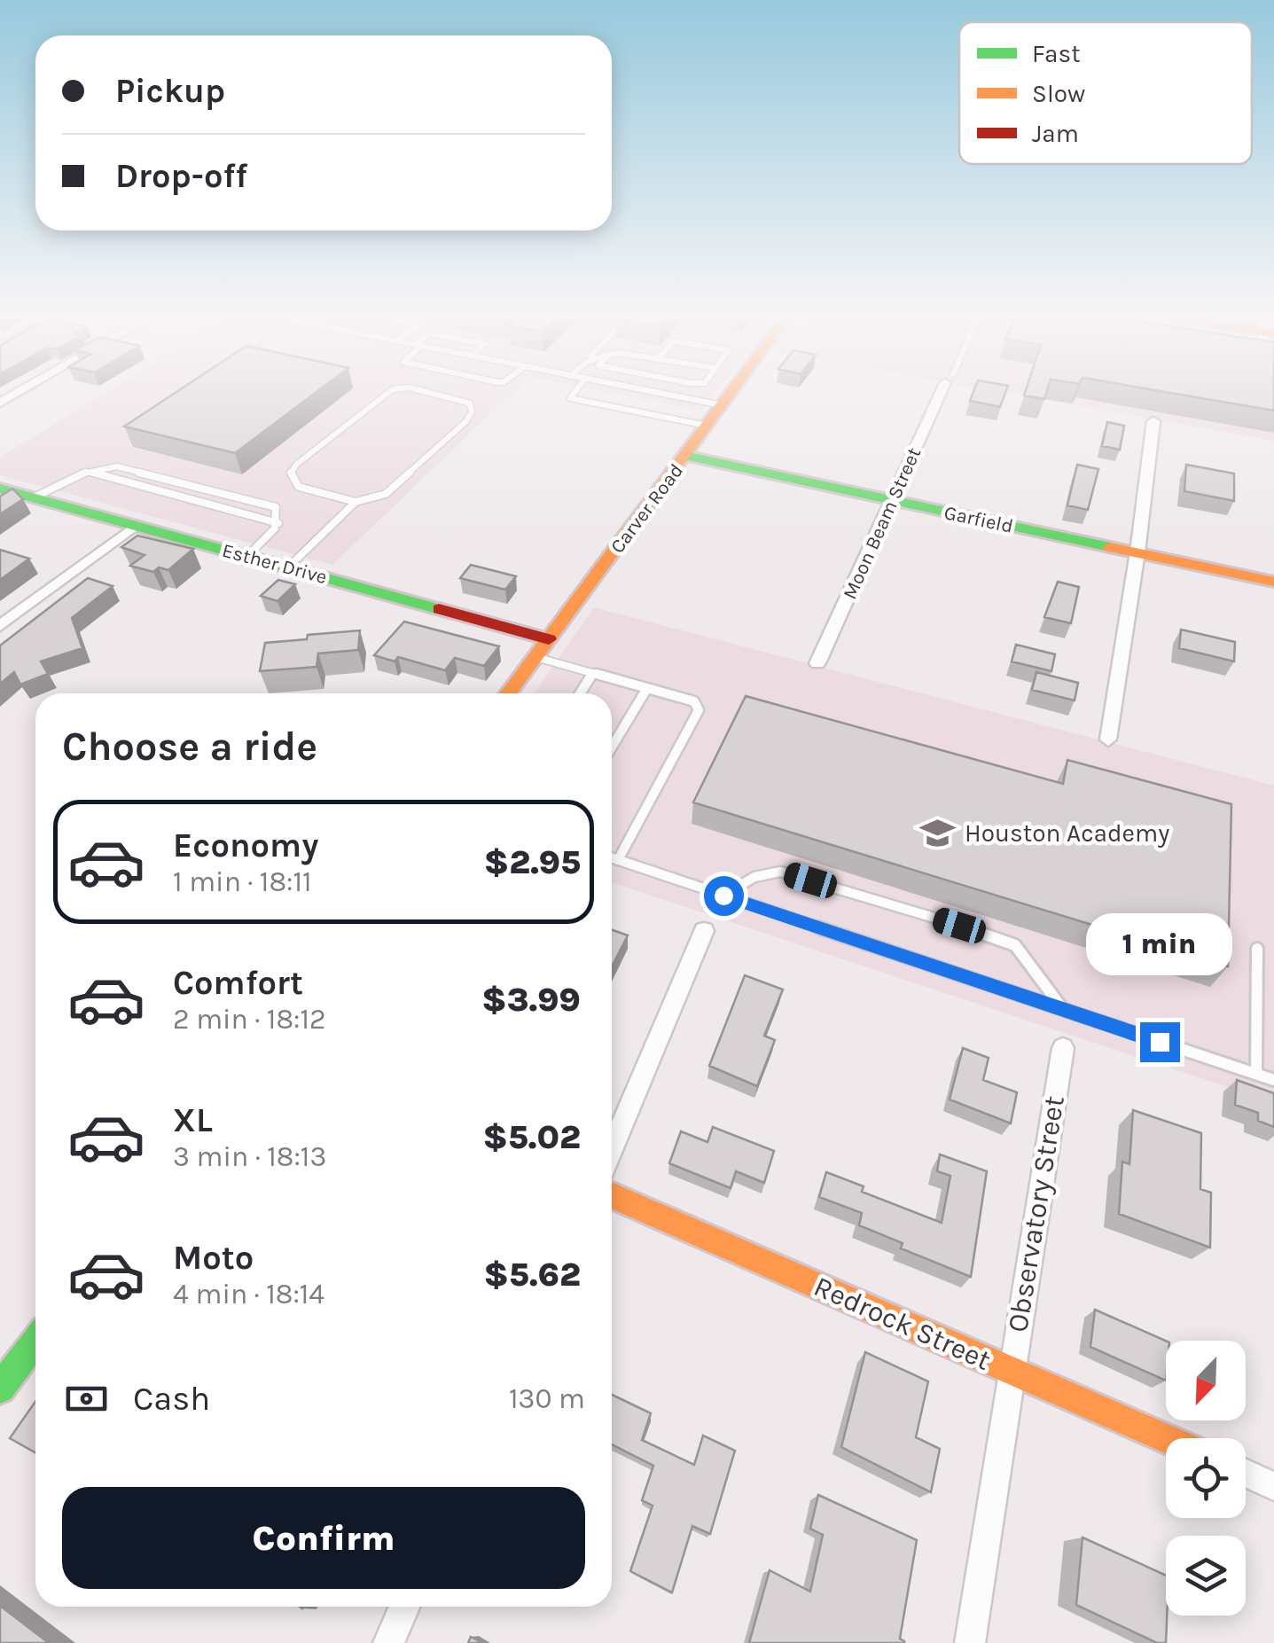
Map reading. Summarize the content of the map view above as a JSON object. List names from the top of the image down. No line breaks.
{"streets":{"street":["Carver Road","Garfield","Moon Beam Street","Esther Drive","Observatory Street","Redrock Street"]},"crossings":[["Carver Road","Garfield"],["Carver Road","Esther Drive"],["Garfield","Moon Beam Street"],["Observatory Street","Redrock Street"]],"places":{"school or university":["Houston Academy"]},"legend":["Fast","Slow","Jam"],"north":"bottom left","page":{"banner":["Pickup","Drop-off"],"heading":"Choose a ride","list":[{"name":"Economy","note":"1 min · 18:11","value":"$2.95"},{"name":"Comfort","note":"2 min · 18:12","value":"$3.99"},{"name":"XL","note":"3 min · 18:13","value":"$5.02"},{"name":"Moto","note":"4 min · 18:14","value":"$5.62"}],"bubble":"1 min","pay":["Cash","130 m"],"buttons":"Confirm"}}
